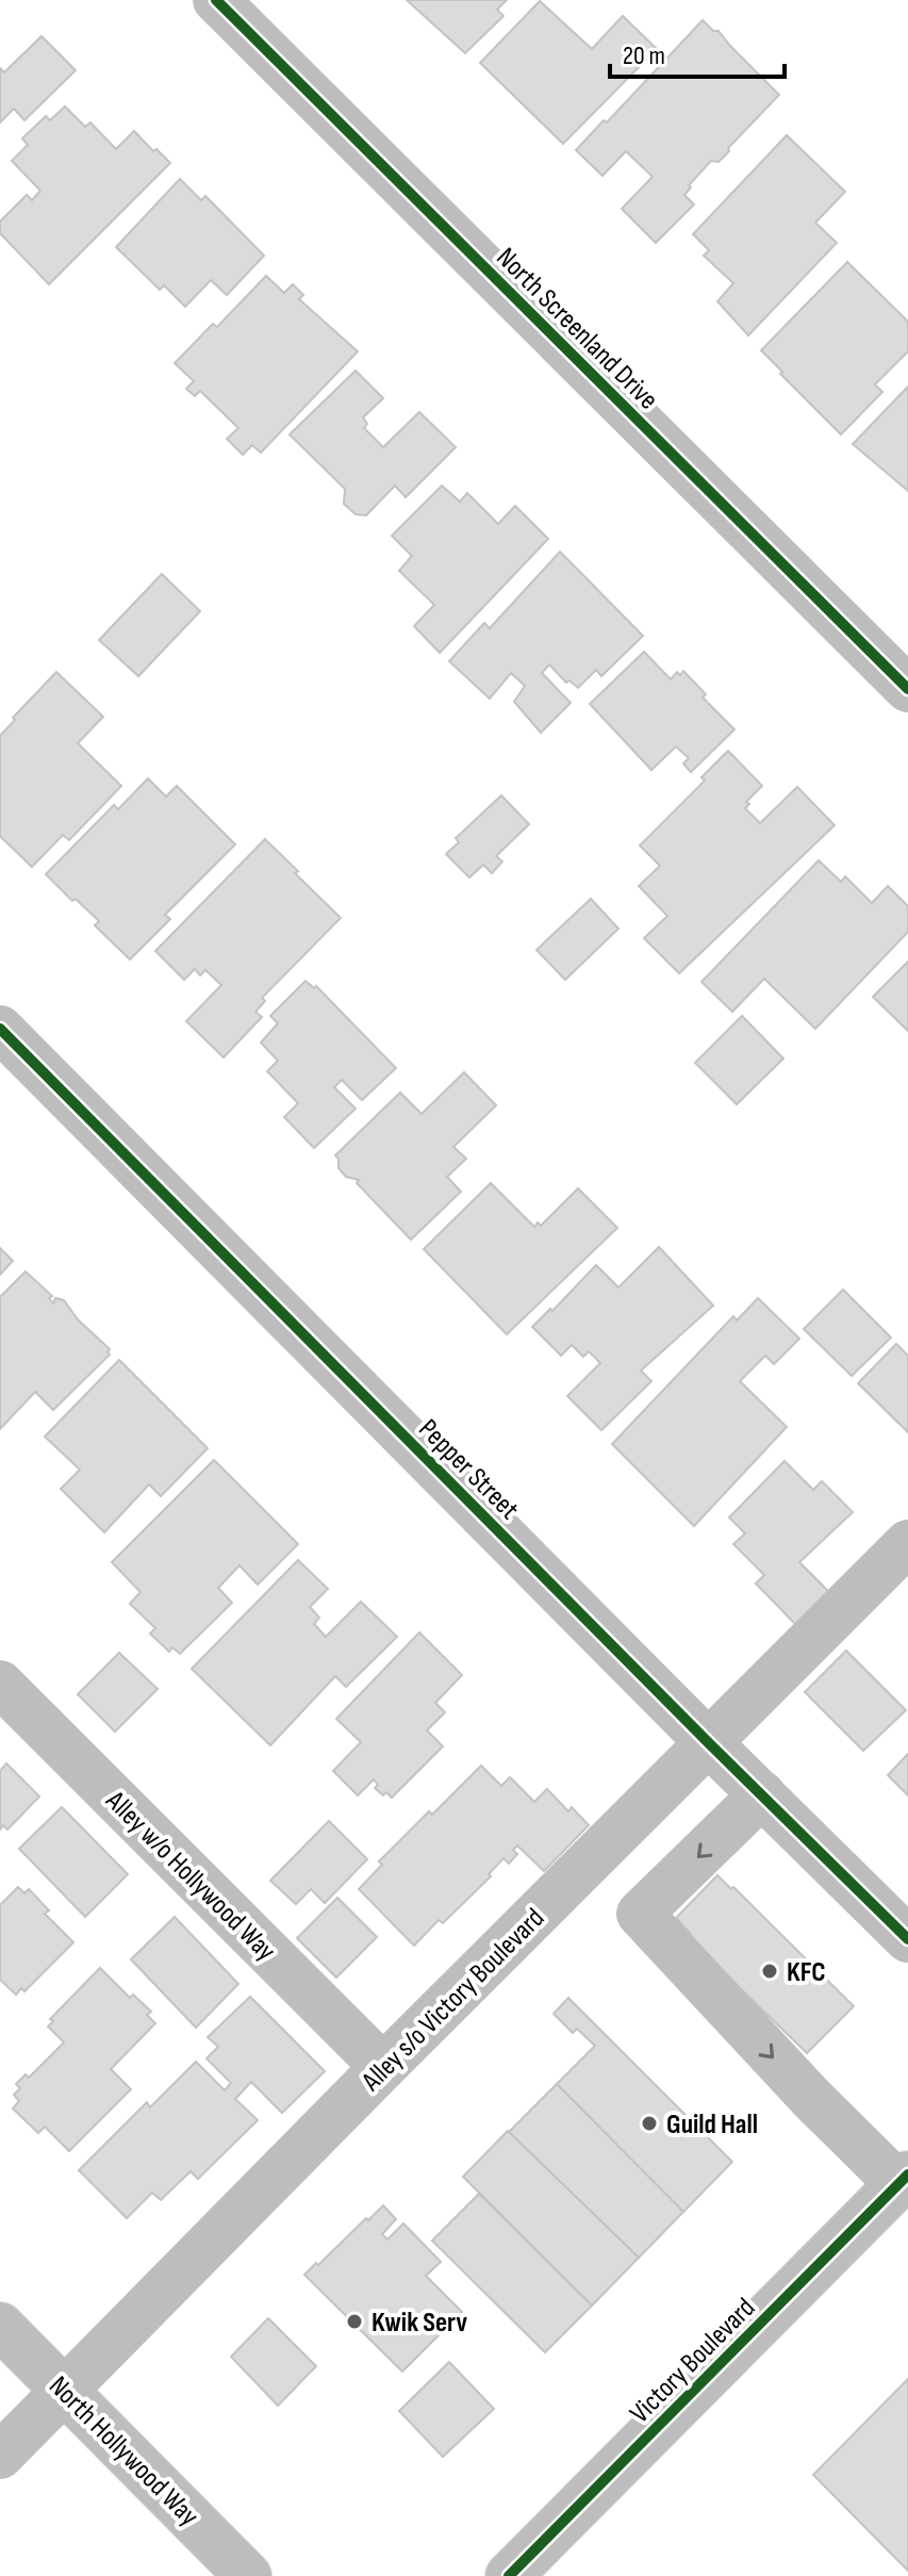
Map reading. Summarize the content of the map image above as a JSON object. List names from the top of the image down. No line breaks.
{"streets":{"street":["North Screenland Drive","Pepper Street","Alley w/o Hollywood Way","Alley s/o Victory Boulevard","Victory Boulevard","North Hollywood Way"]},"crossings":[["Pepper Street","Alley s/o Victory Boulevard"],["Alley w/o Hollywood Way","Alley s/o Victory Boulevard"],["Alley s/o Victory Boulevard","North Hollywood Way"]],"places":["KFC","Guild Hall","Kwik Serv"],"scale_bar":"20 m"}
